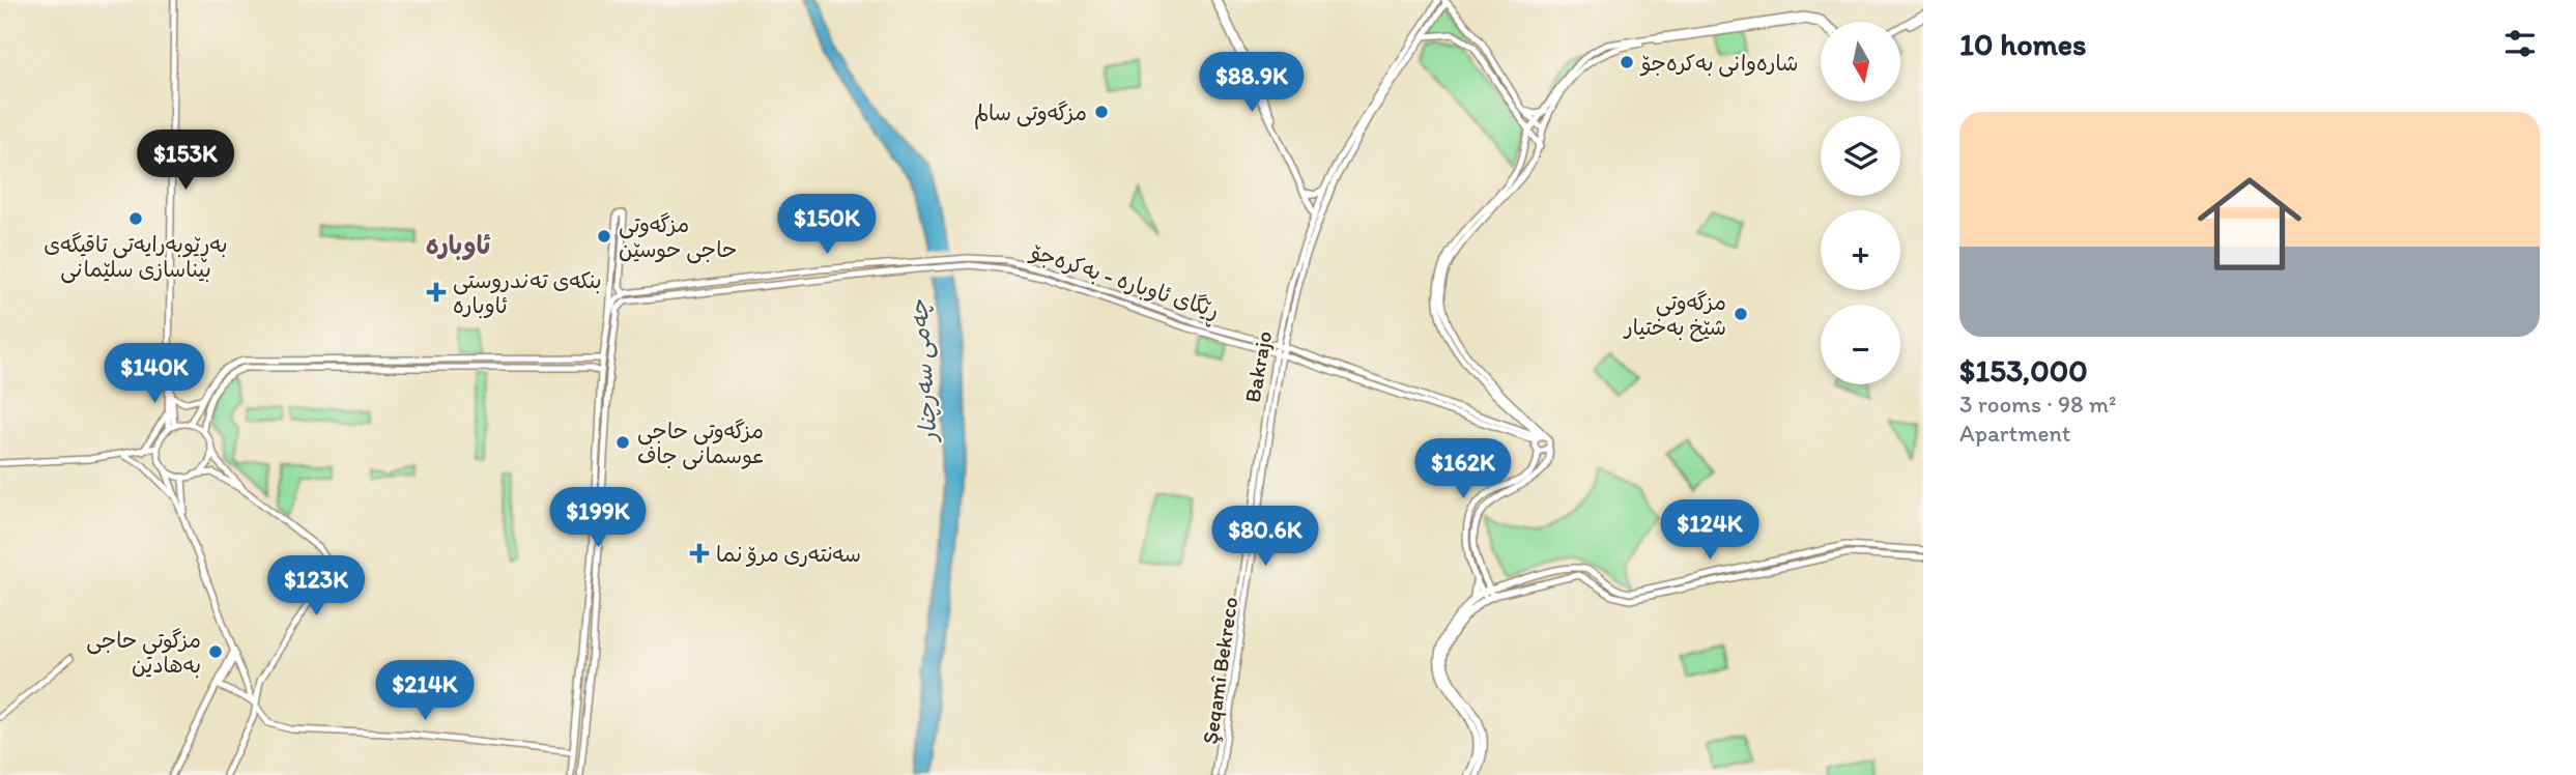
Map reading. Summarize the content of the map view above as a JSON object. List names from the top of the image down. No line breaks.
{"streets":{"main road":["ڕێگای ئاوبارە - بەکرەجۆ","Bakrajo","Şeqamî Bekreco"]},"crossings":[["ڕێگای ئاوبارە - بەکرەجۆ","Bakrajo"],["ڕێگای ئاوبارە - بەکرەجۆ","Şeqamî Bekreco"],["Bakrajo","Şeqamî Bekreco"]],"districts":["ئاوبارە"],"water":["چەمی سەرچنار"],"places":{"other":["شارەوانی بەکرەجۆ","مزگەوتی سالم","بەڕێوبەرایەتی تاقیگەی بیناسازی سلێمانی","مزگەوتی حاجی حوسێن","مزگەوتی شێخ بەختیار","مزگەوتی حاجی عوسمانی جاف","مزگوتي حاجی بەهادین"],"health":["بنکەی تەندروستی ئاوبارە","سەنتەرى مرۆ نما"]},"north":"bottom","page":{"heading":"10 homes","map_buttons":["+","−"],"price":["$88.9K","$153K","$150K","$140K","$162K","$199K","$124K","$80.6K","$123K","$214K"],"list":[{"name":"$153,000","note":"3 rooms · 98 m² · Apartment"}]}}
